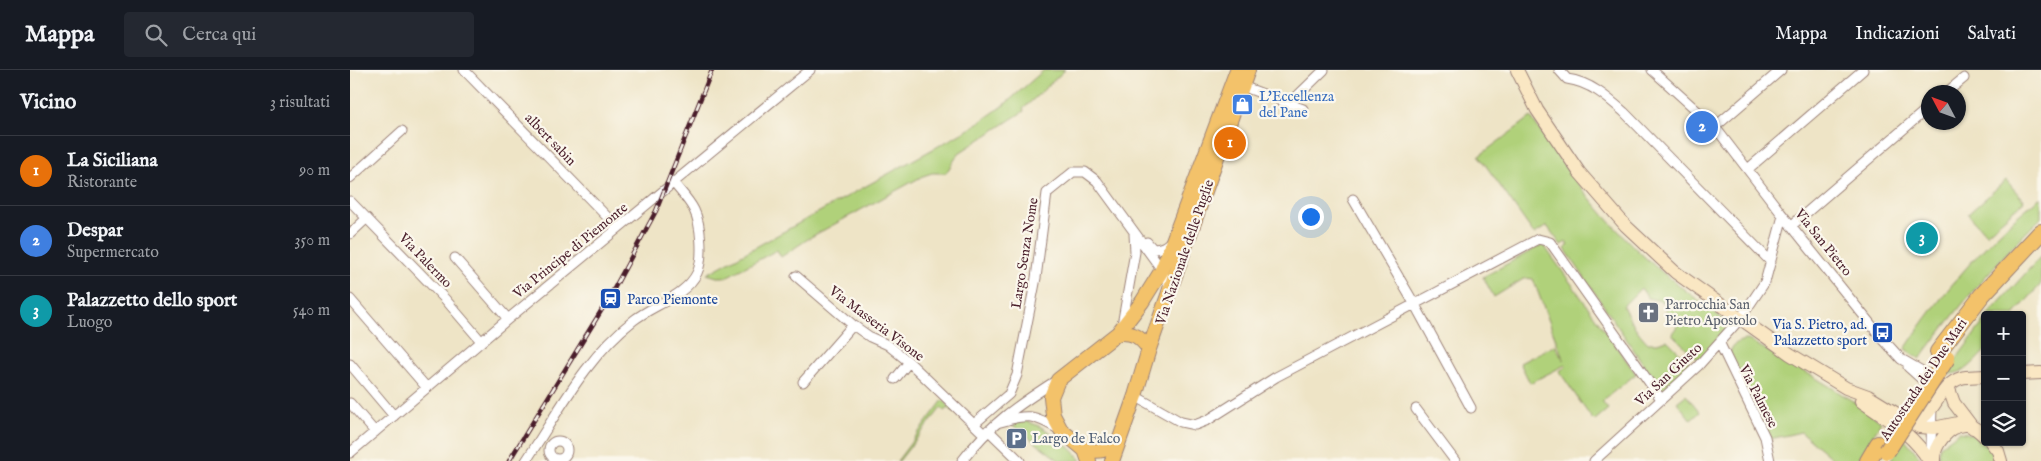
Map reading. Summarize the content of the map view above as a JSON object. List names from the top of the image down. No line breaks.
{"streets":{"highway":["Autostrada dei Due Mari"],"main road":["Via Nazionale delle Puglie"],"street":["albert sabin","Via San Pietro","Via Principe di Piemonte","Largo Senza Nome","Via Palermo","Via Masseria Visone","Via San Giusto","Via Palmese"]},"crossings":[["albert sabin","Via Principe di Piemonte"],["Via San Pietro","Via San Giusto"],["Via Principe di Piemonte","Via Palermo"],["Via Nazionale delle Puglie","Largo Senza Nome"],["Largo Senza Nome","Via Masseria Visone"],["Via San Giusto","Via Palmese"]],"places":{"shop":["L'Eccellenza del Pane"],"station":["Parco Piemonte"],"church":["Parrocchia San Pietro Apostolo"],"bus stop":["Via S. Pietro, ad. Palazzetto sport"],"parking":["Largo de Falco"]},"north":"top left","page":{"header":"Mappa","search":"Cerca qui","nav":["Mappa","Indicazioni","Salvati"],"heading":["Vicino","3 risultati"],"pins":["2","1","3"],"list":[{"mark":"1","name":"La Siciliana","note":"Ristorante","value":"90 m"},{"mark":"2","name":"Despar","note":"Supermercato","value":"350 m"},{"mark":"3","name":"Palazzetto dello sport","note":"Luogo","value":"540 m"}],"map_buttons":["+","−"]}}
